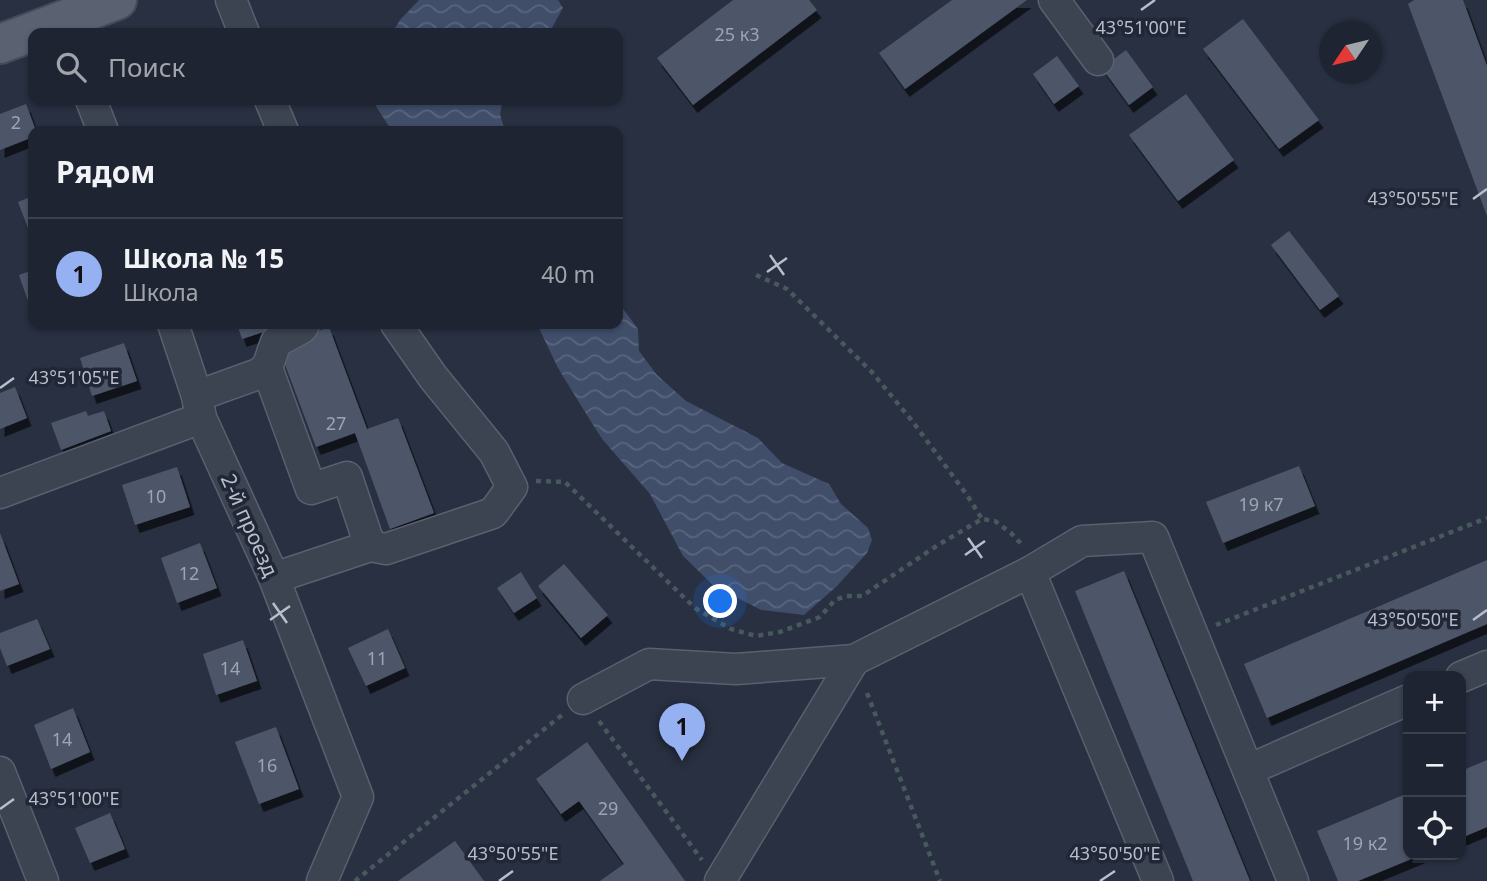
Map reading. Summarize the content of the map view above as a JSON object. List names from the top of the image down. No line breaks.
{"streets":{"street":["2-й проезд"]},"house_numbers":["25 к3","2","27","10","19 к7","12","11","14","14","16","29","19 к2"],"north":"bottom left","page":{"search":"Поиск","heading":"Рядом","list":[{"mark":"1","name":"Школа № 15","note":"Школа","value":"40 m"}],"map_buttons":["+","−"],"pins":"1"},"coordinates":["43°51'00\"E","43°50'55\"E","43°51'05\"E","43°50'50\"E"]}
